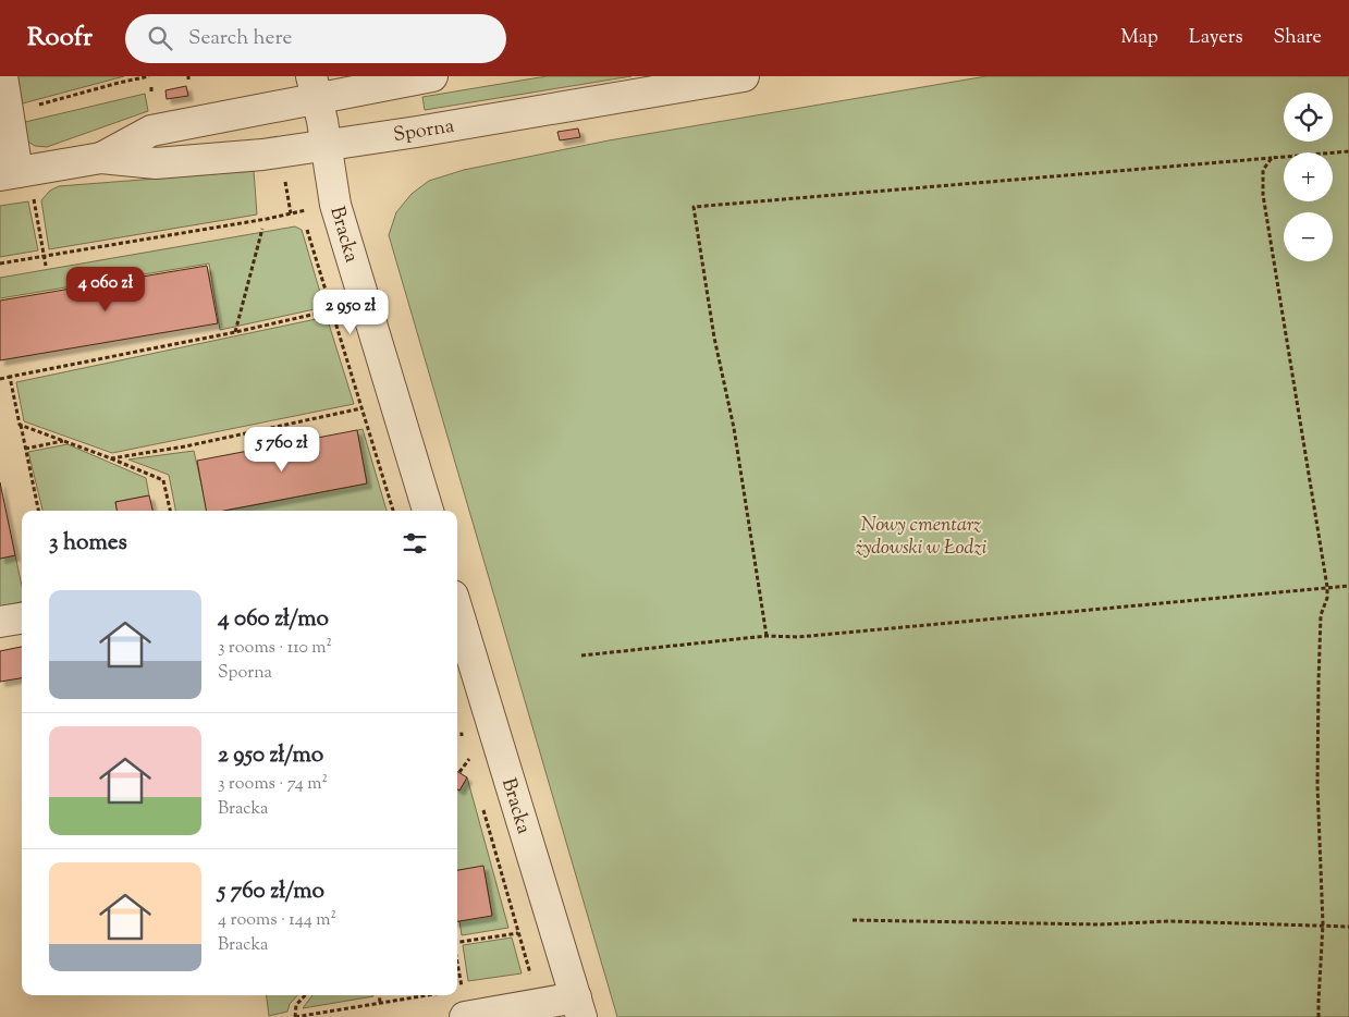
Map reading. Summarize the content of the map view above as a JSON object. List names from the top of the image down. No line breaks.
{"streets":{"street":["Sporna","Bracka"]},"crossings":[["Sporna","Bracka"]],"parks":["Nowy cmentarz żydowski w Łodzi"],"page":{"header":"Roofr","search":"Search here","nav":["Map","Layers","Share"],"map_buttons":["+","−"],"price":["4 060 zł","2 950 zł","5 760 zł"],"heading":"3 homes","list":[{"name":"4 060 zł/mo","note":"3 rooms · 110 m² · Sporna"},{"name":"2 950 zł/mo","note":"3 rooms · 74 m² · Bracka"},{"name":"5 760 zł/mo","note":"4 rooms · 144 m² · Bracka"}]}}
